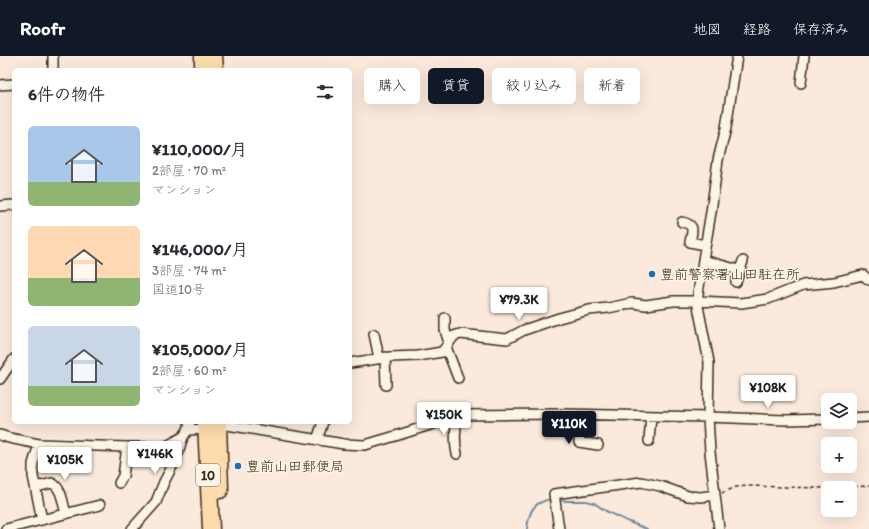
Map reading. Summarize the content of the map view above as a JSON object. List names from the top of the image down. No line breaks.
{"streets":{"highway":["10"]},"places":["豊前警察署山田駐在所","豊前山田郵便局"],"page":{"header":"Roofr","nav":["地図","経路","保存済み"],"chip":["購入","賃貸","絞り込み","新着"],"heading":"6件の物件","list":[{"name":"¥110,000/月","note":"2部屋 · 70 m² · マンション"},{"name":"¥146,000/月","note":"3部屋 · 74 m² · 国道10号"},{"name":"¥105,000/月","note":"2部屋 · 60 m² · マンション"}],"price":["¥79.3K","¥108K","¥150K","¥110K","¥146K","¥105K"],"map_buttons":["+","−"]}}
